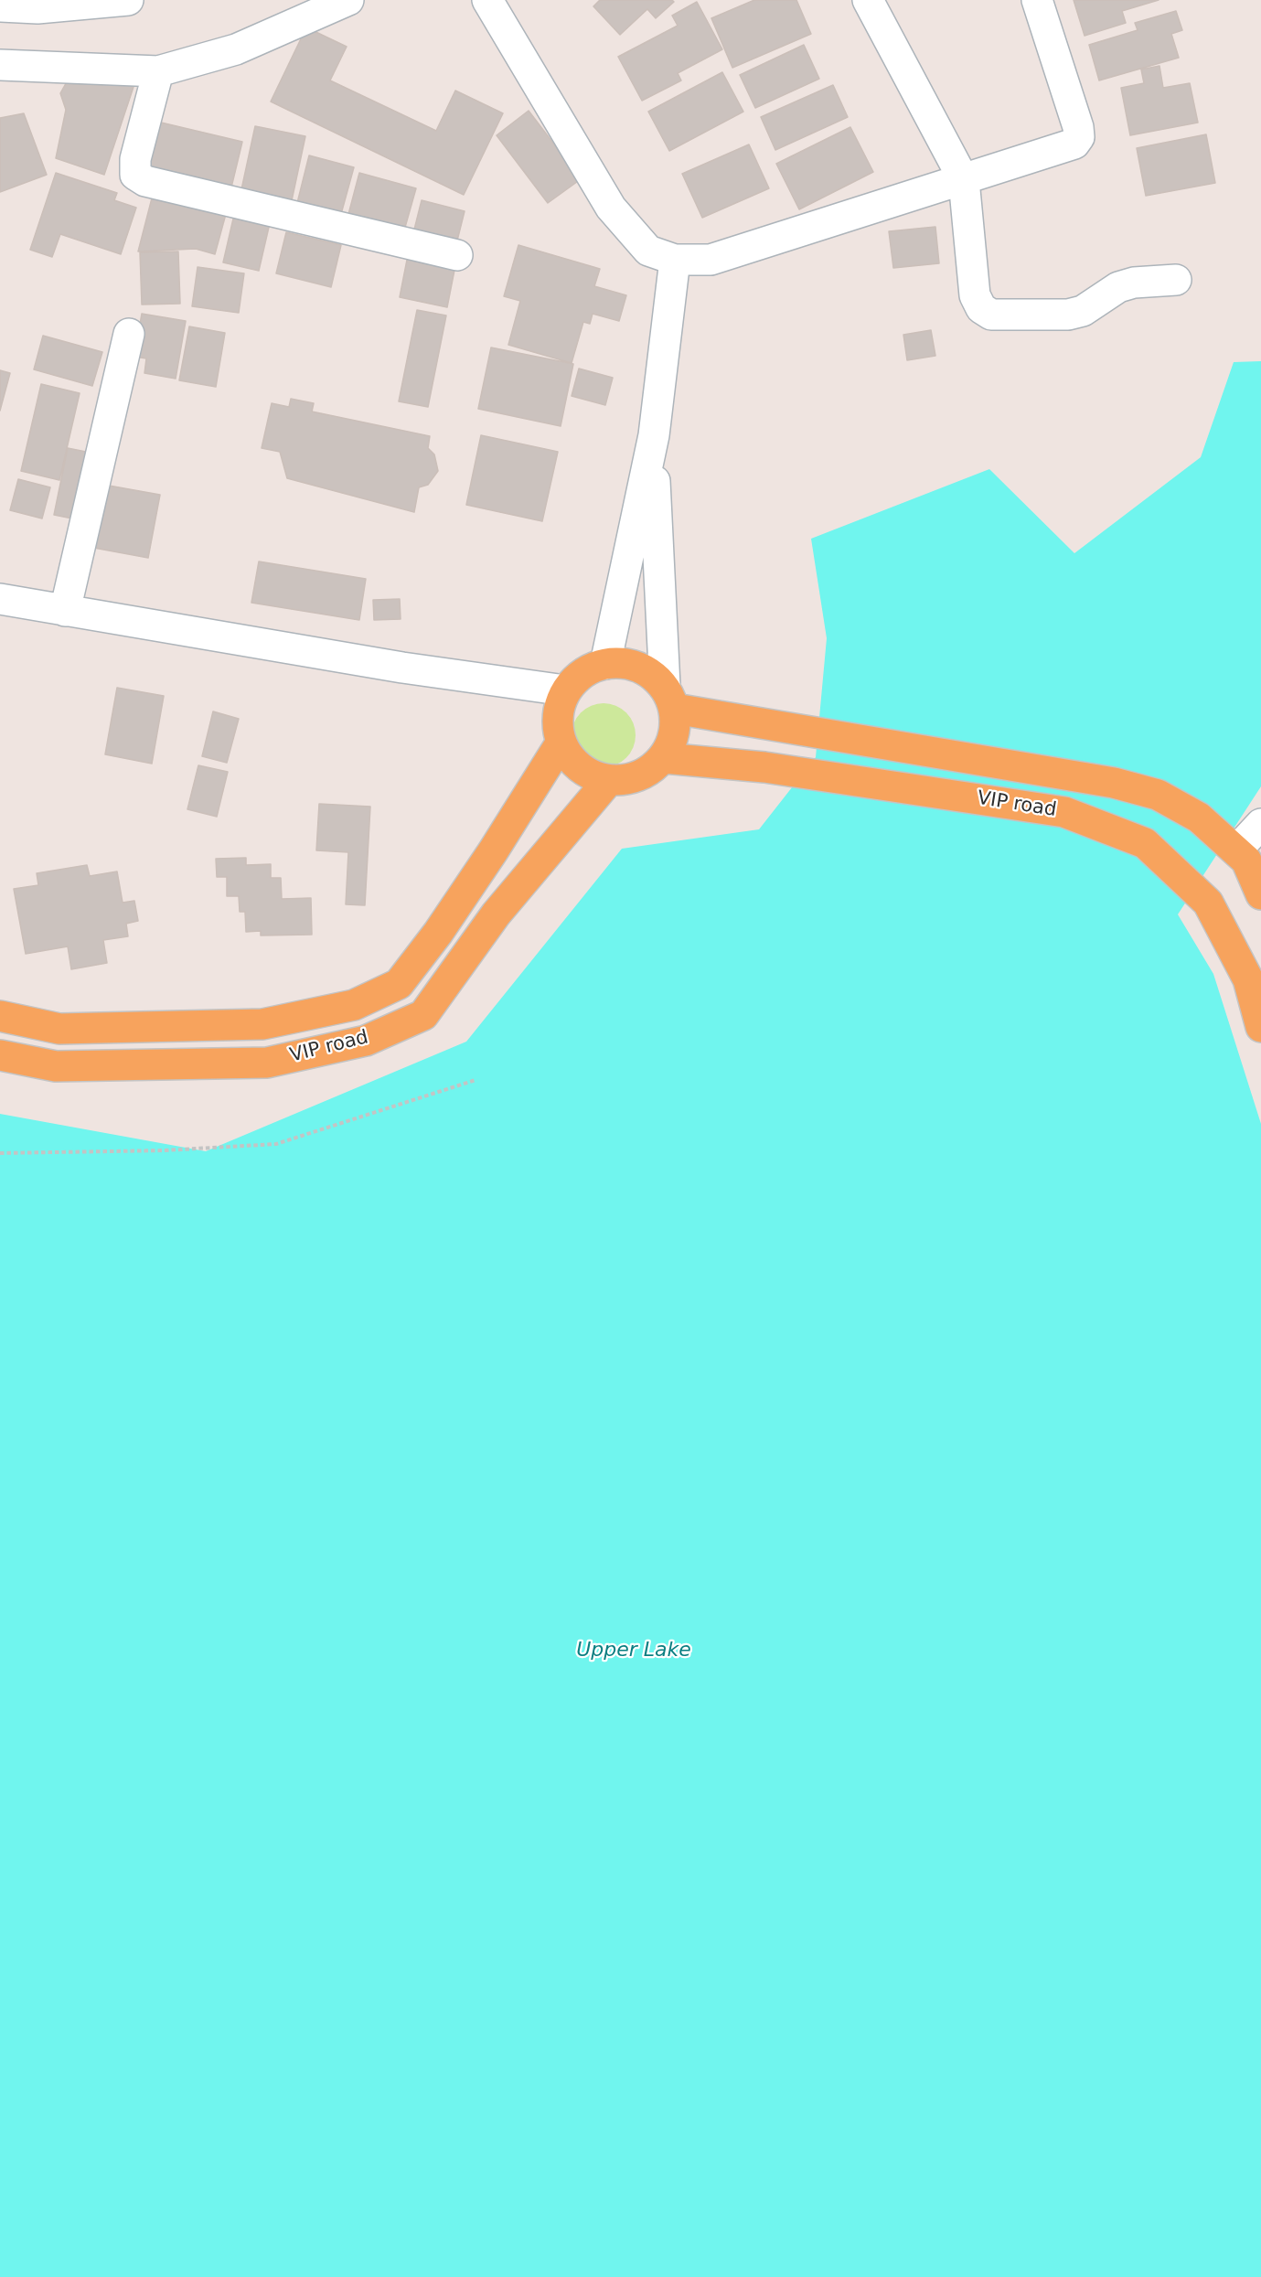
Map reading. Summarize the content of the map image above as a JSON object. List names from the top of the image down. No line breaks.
{"streets":{"main road":["VIP road"]},"water":["Upper Lake"]}
